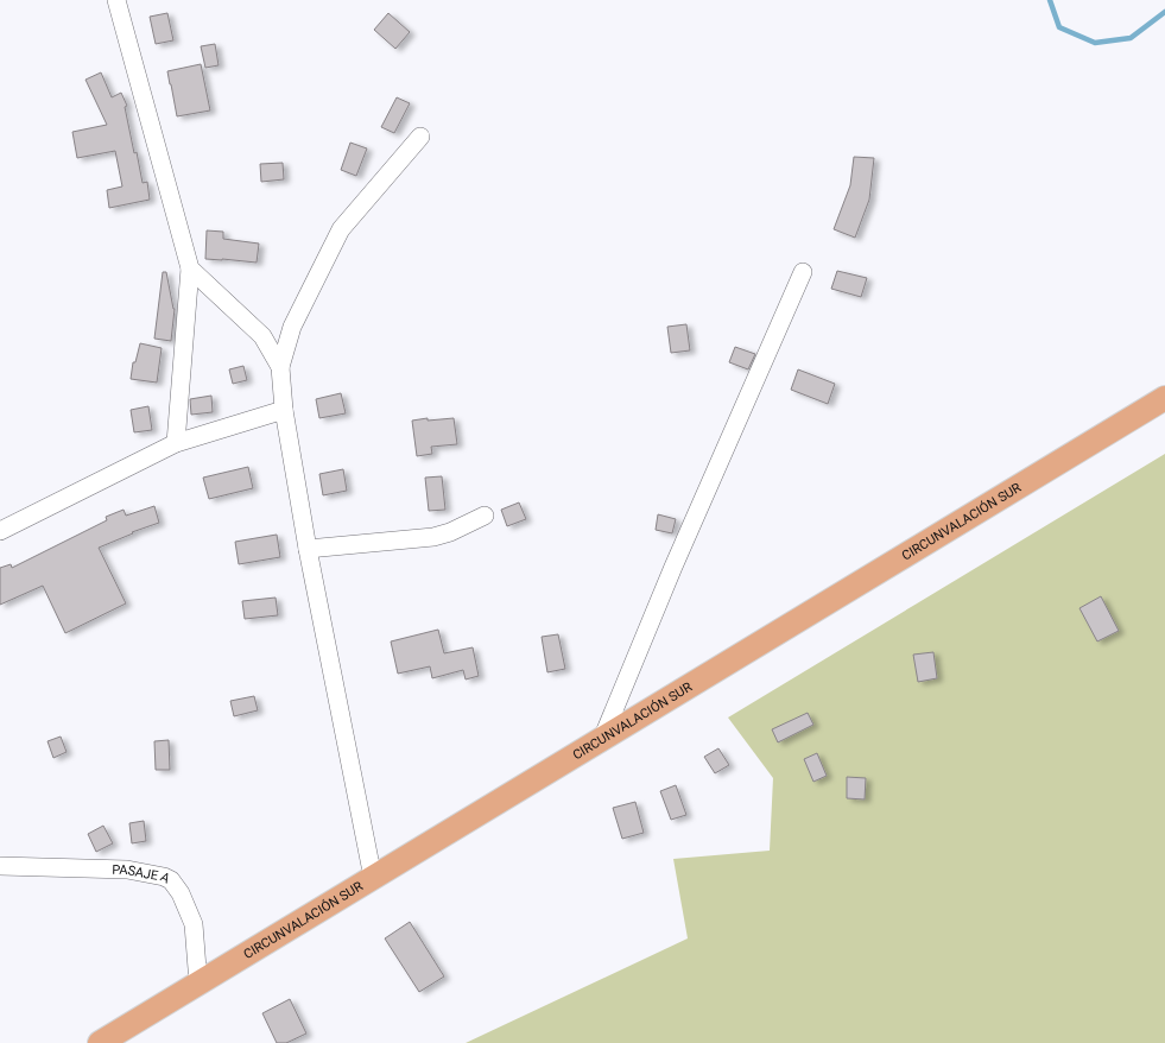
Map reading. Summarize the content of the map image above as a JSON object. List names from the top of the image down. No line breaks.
{"streets":{"main road":["CIRCUNVALACIÓN SUR"],"street":["PASAJE A"]},"crossings":[["CIRCUNVALACIÓN SUR","PASAJE A"]]}
